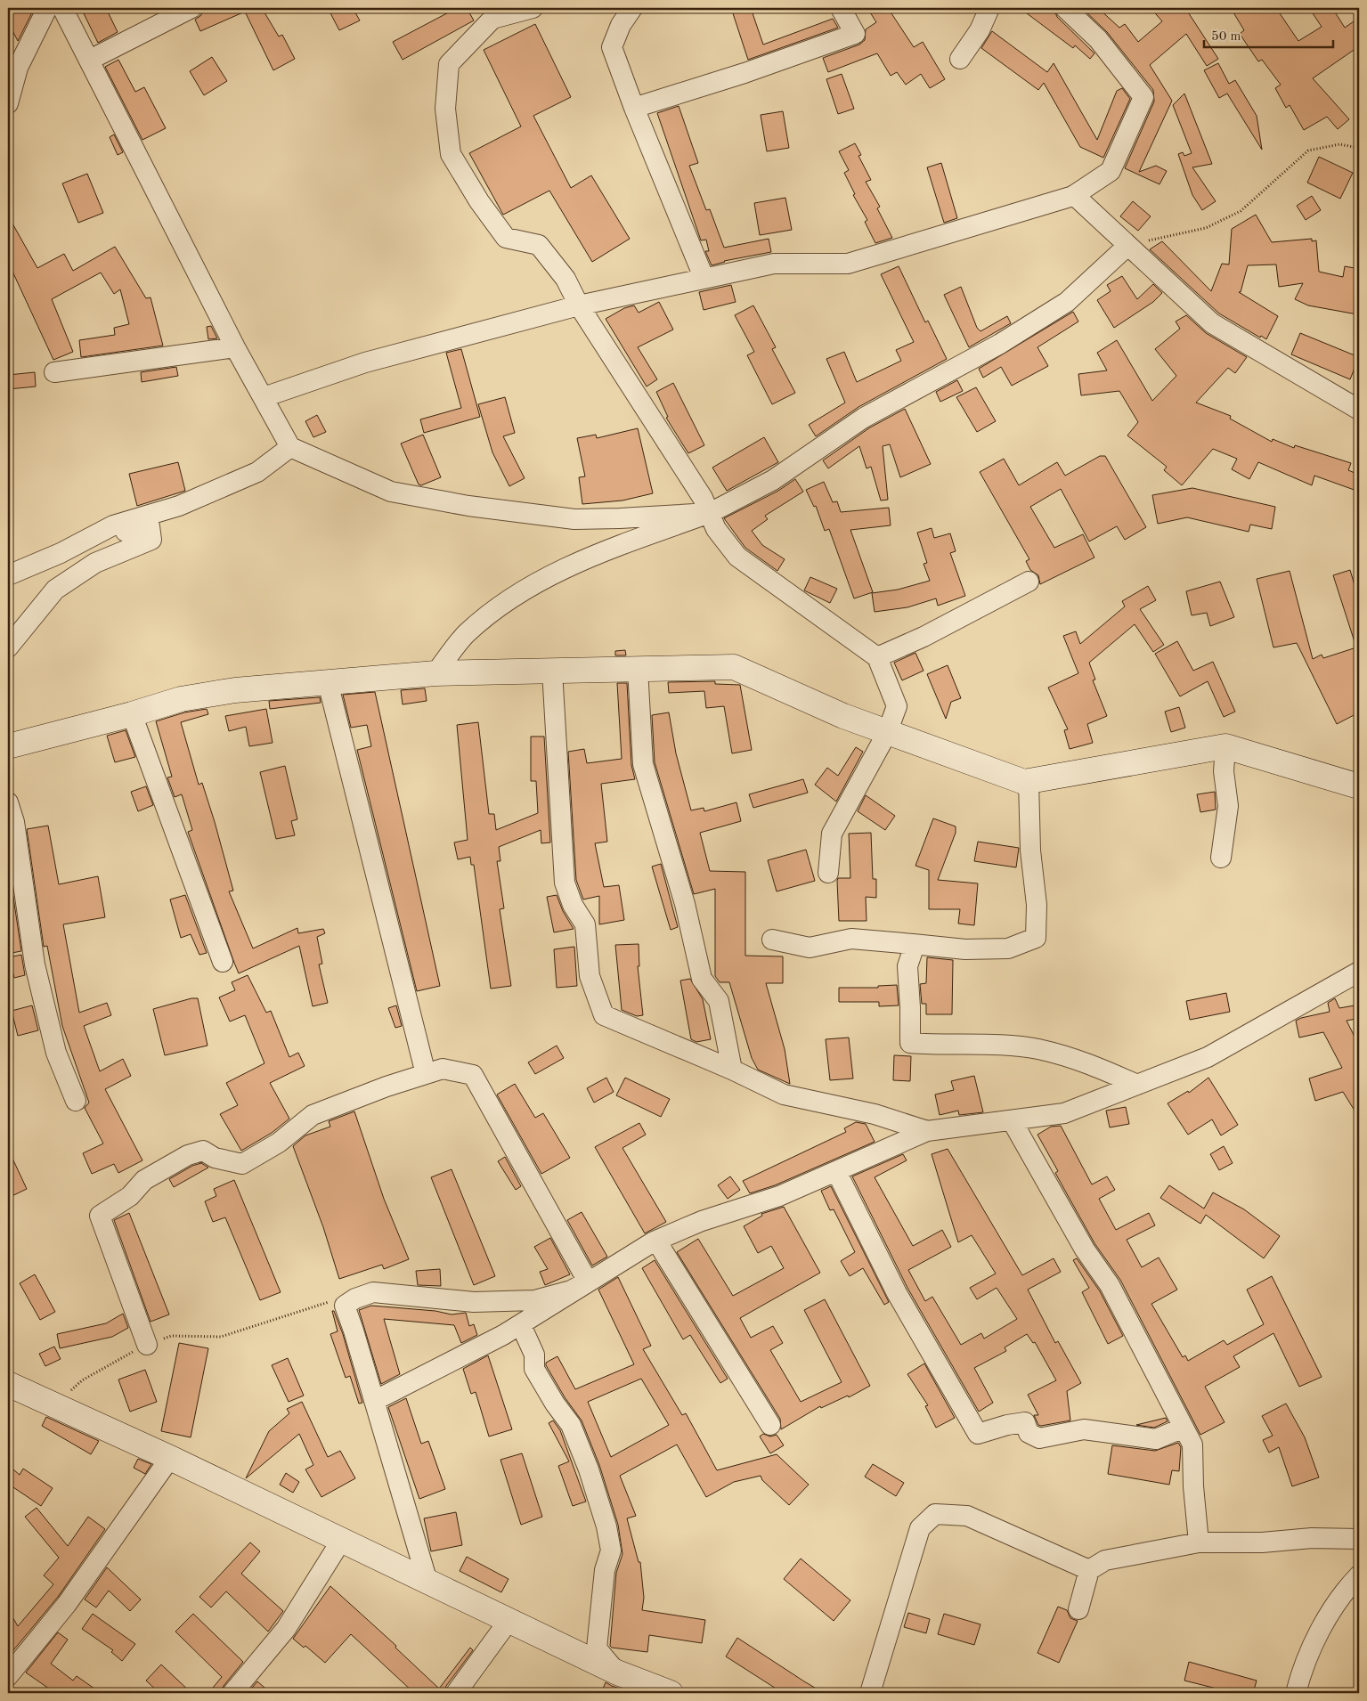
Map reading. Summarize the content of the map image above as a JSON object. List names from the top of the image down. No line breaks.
{"scale_bar":"50 m"}
